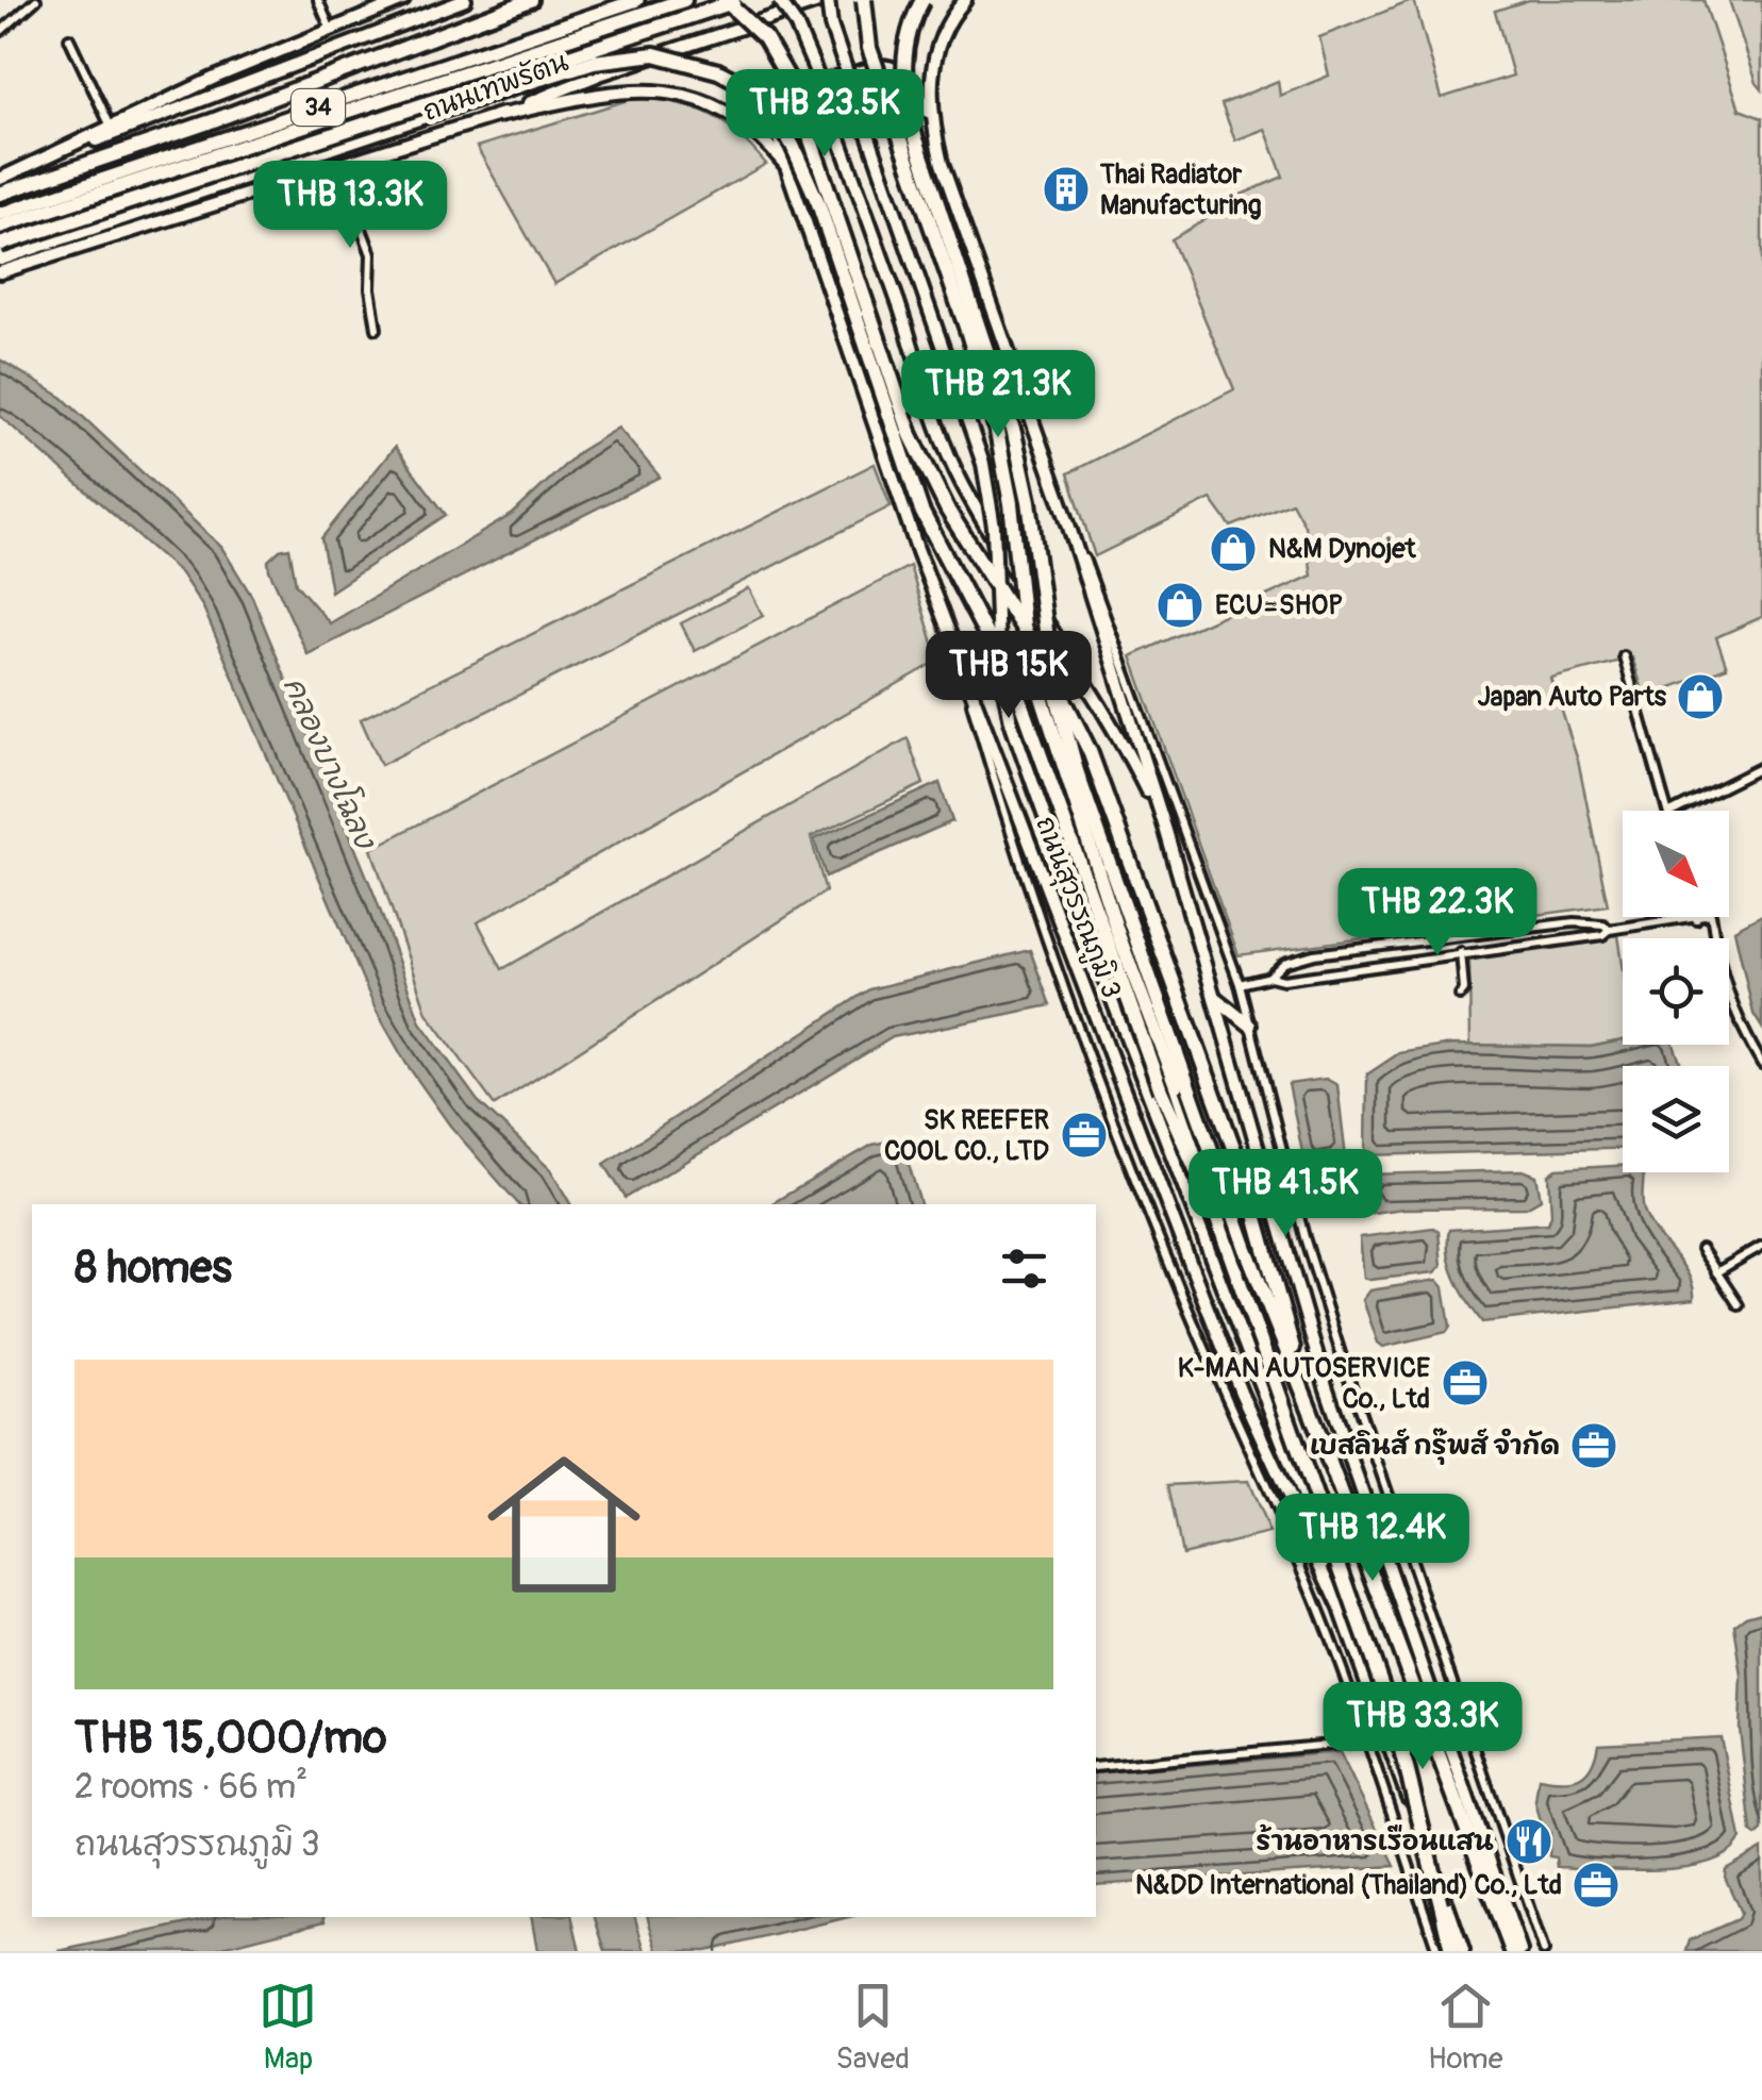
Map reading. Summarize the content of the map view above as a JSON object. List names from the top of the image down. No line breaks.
{"streets":{"highway":["ถนนเทพรัตน","34"],"main road":["ถนนสุวรรณภูมิ 3"]},"crossings":[["ถนนเทพรัตน","ถนนสุวรรณภูมิ 3"]],"water":["คลองบางโฉลง"],"places":{"building":["Thai Radiator Manufacturing"],"shop":["N&M Dynojet","ECU=SHOP","Japan Auto Parts"],"office":["SK REEFER COOL CO., LTD","K-MAN AUTOSERVICE Co., Ltd","เบสลินส์ กรุ๊พส์ จำกัด","N&DD International (Thailand) Co., Ltd"],"restaurant":["ร้านอาหารเรือนแสน"]},"north":"bottom right","page":{"price":["THB 23.5K","THB 13.3K","THB 21.3K","THB 15K","THB 22.3K","THB 41.5K","THB 12.4K","THB 33.3K"],"heading":"8 homes","list":[{"name":"THB 15,000/mo","note":"2 rooms · 66 m² · ถนนสุวรรณภูมิ 3"}],"tabs":["Map","Saved","Home"]}}
